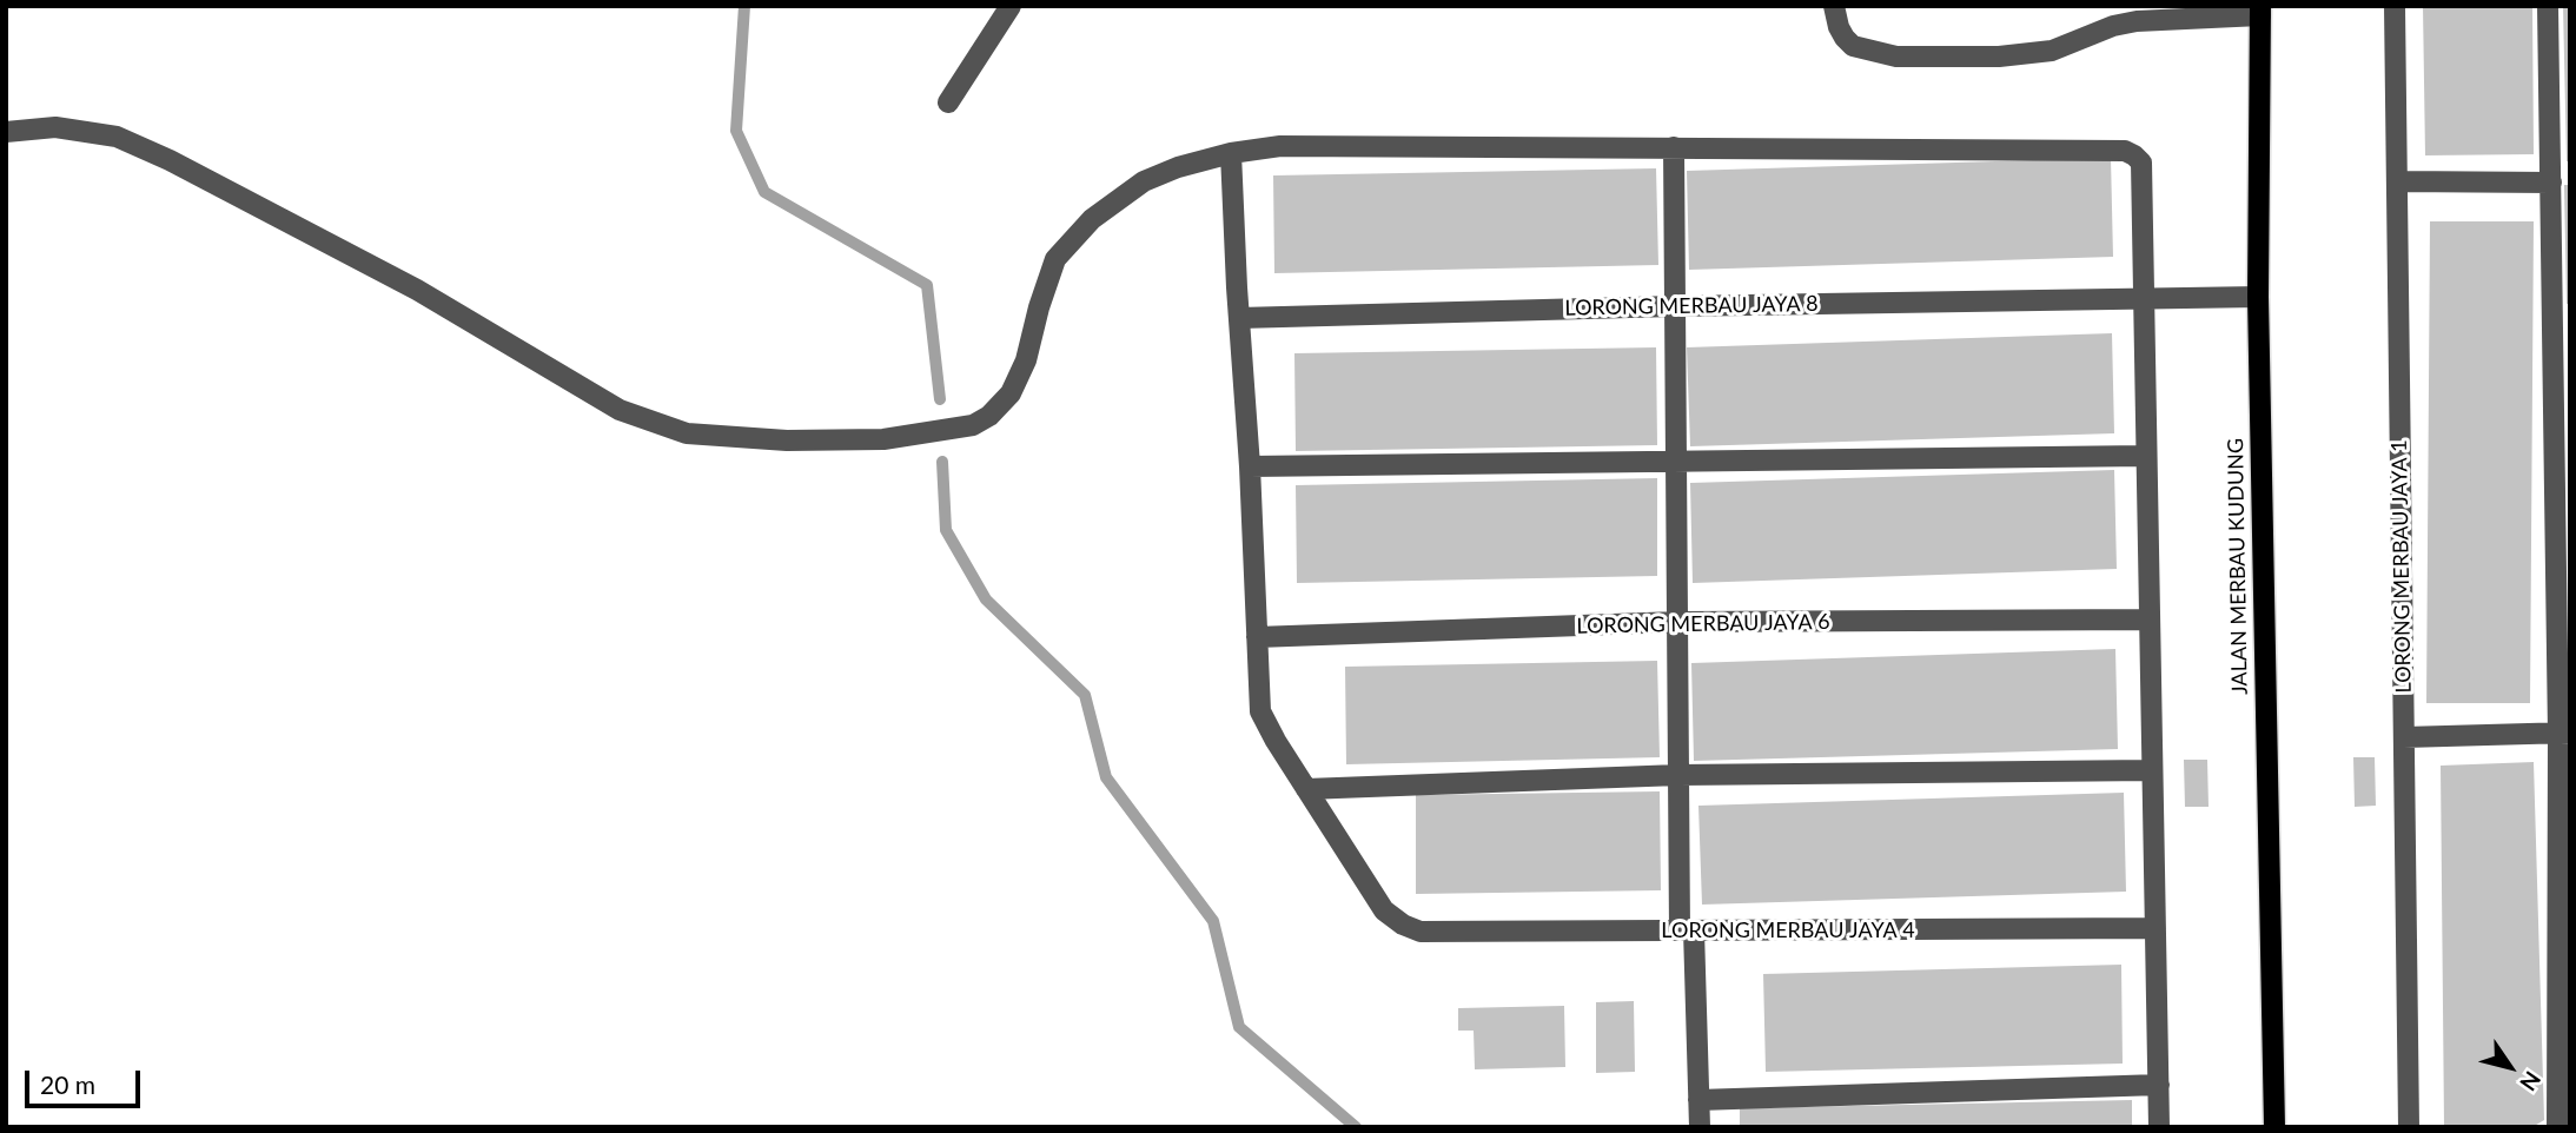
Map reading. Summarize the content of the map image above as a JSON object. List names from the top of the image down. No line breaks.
{"streets":{"main road":["JALAN MERBAU KUDUNG"],"street":["LORONG MERBAU JAYA 8","LORONG MERBAU JAYA 1","LORONG MERBAU JAYA 6","LORONG MERBAU JAYA 4"]},"crossings":[["LORONG MERBAU JAYA 8","JALAN MERBAU KUDUNG"]],"scale_bar":"20 m","north":"bottom right"}
